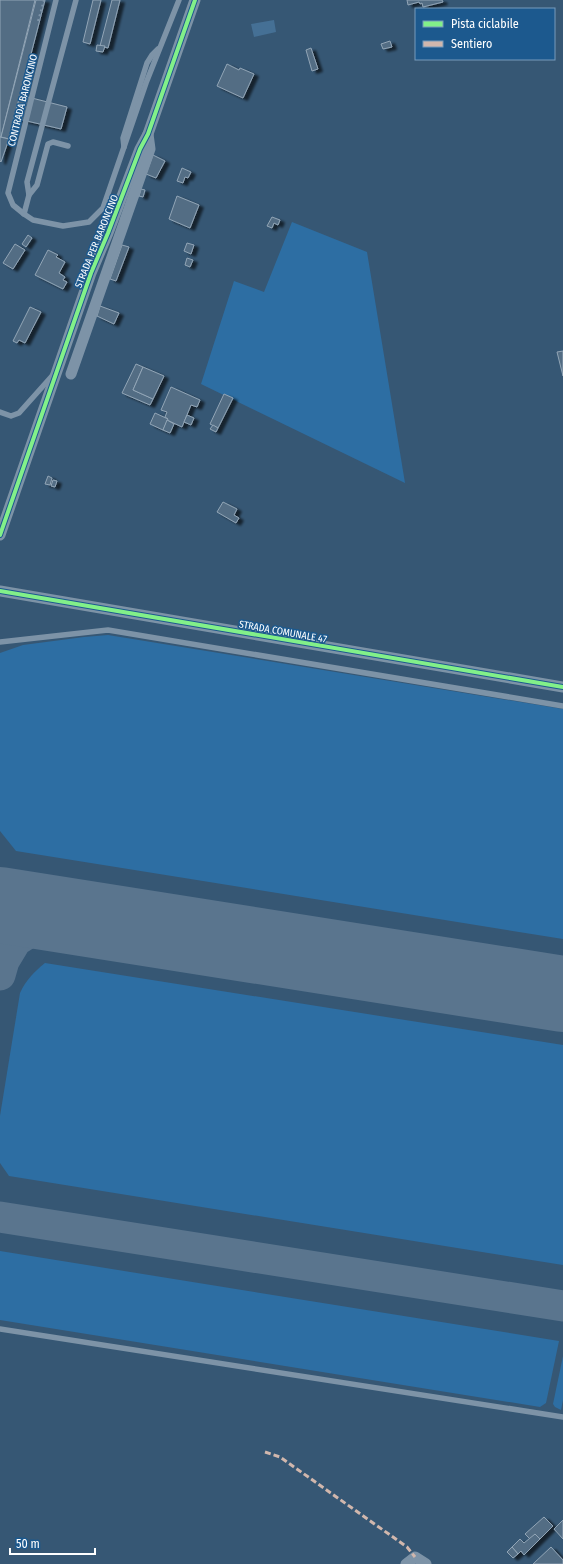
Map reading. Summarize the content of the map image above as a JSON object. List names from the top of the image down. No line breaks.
{"streets":{"street":["STRADA PER BARONCINO","STRADA COMUNALE 47"],"lane":["CONTRADA BARONCINO"]},"legend":["Pista ciclabile","Sentiero"],"scale_bar":"50 m"}
